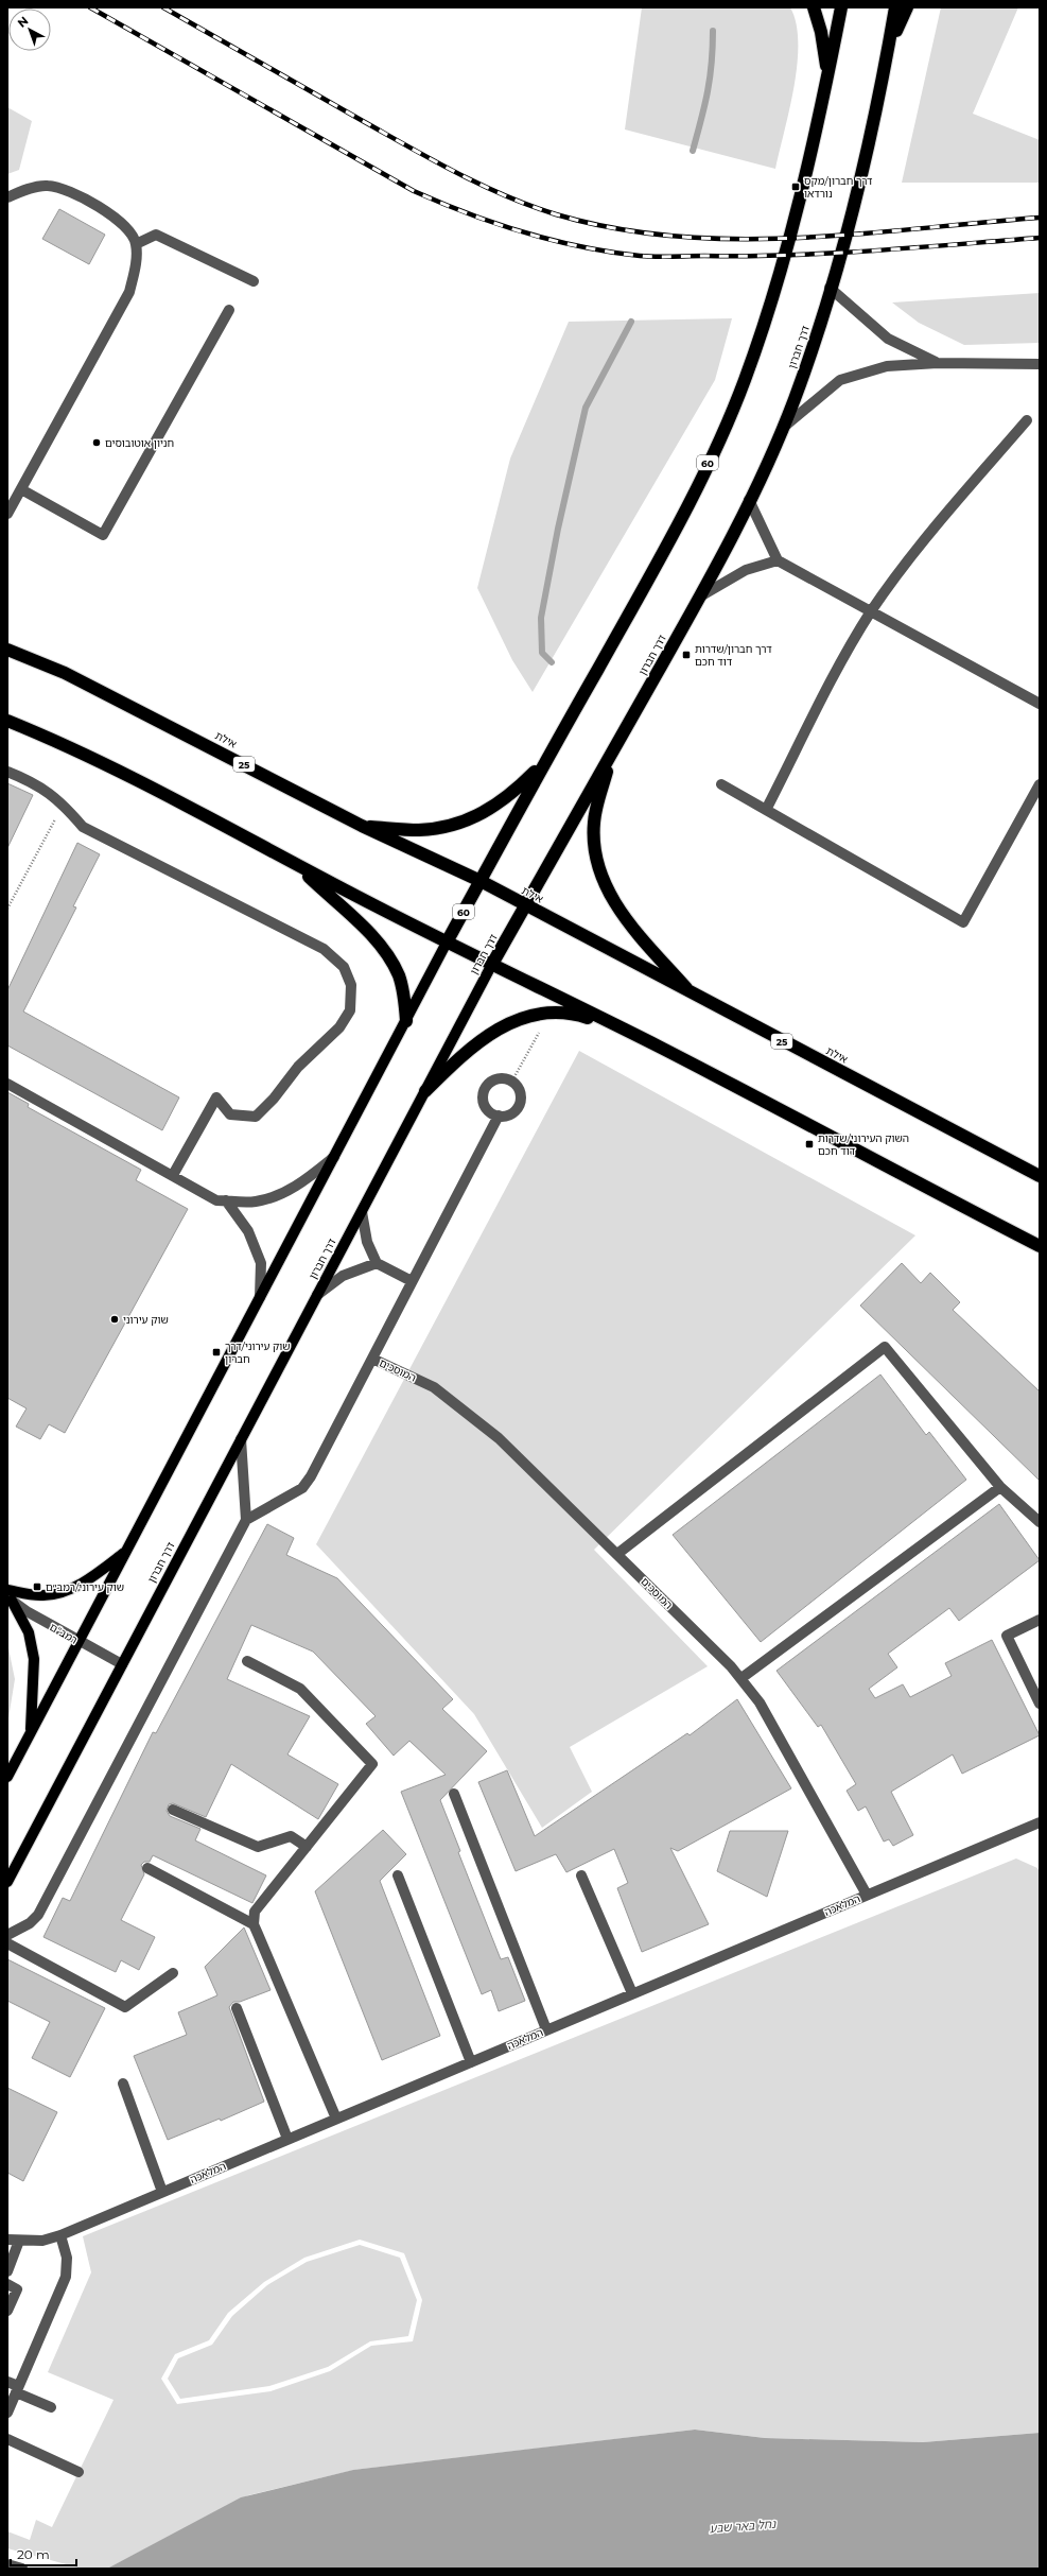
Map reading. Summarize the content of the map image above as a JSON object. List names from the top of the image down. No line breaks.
{"streets":{"highway":["דרך חברון","60","אילת","25"],"street":["המוסכים","רמב\"ם","המלאכה"]},"crossings":[["דרך חברון","אילת"],["דרך חברון","רמב\"ם"],["60","אילת"],["המוסכים","המלאכה"]],"water":["נחל באר שבע"],"places":{"transit":["דרך חברון/מקס נורדאו","דרך חברון/שדרות דוד חכם","השוק העירוני/שדרות דוד חכם","שוק עירוני/דרך חברון","שוק עירוני/רמב״ם"],"other":["חניון אוטובוסים","שוק עירוני"]},"scale_bar":"20 m","north":"top left"}
